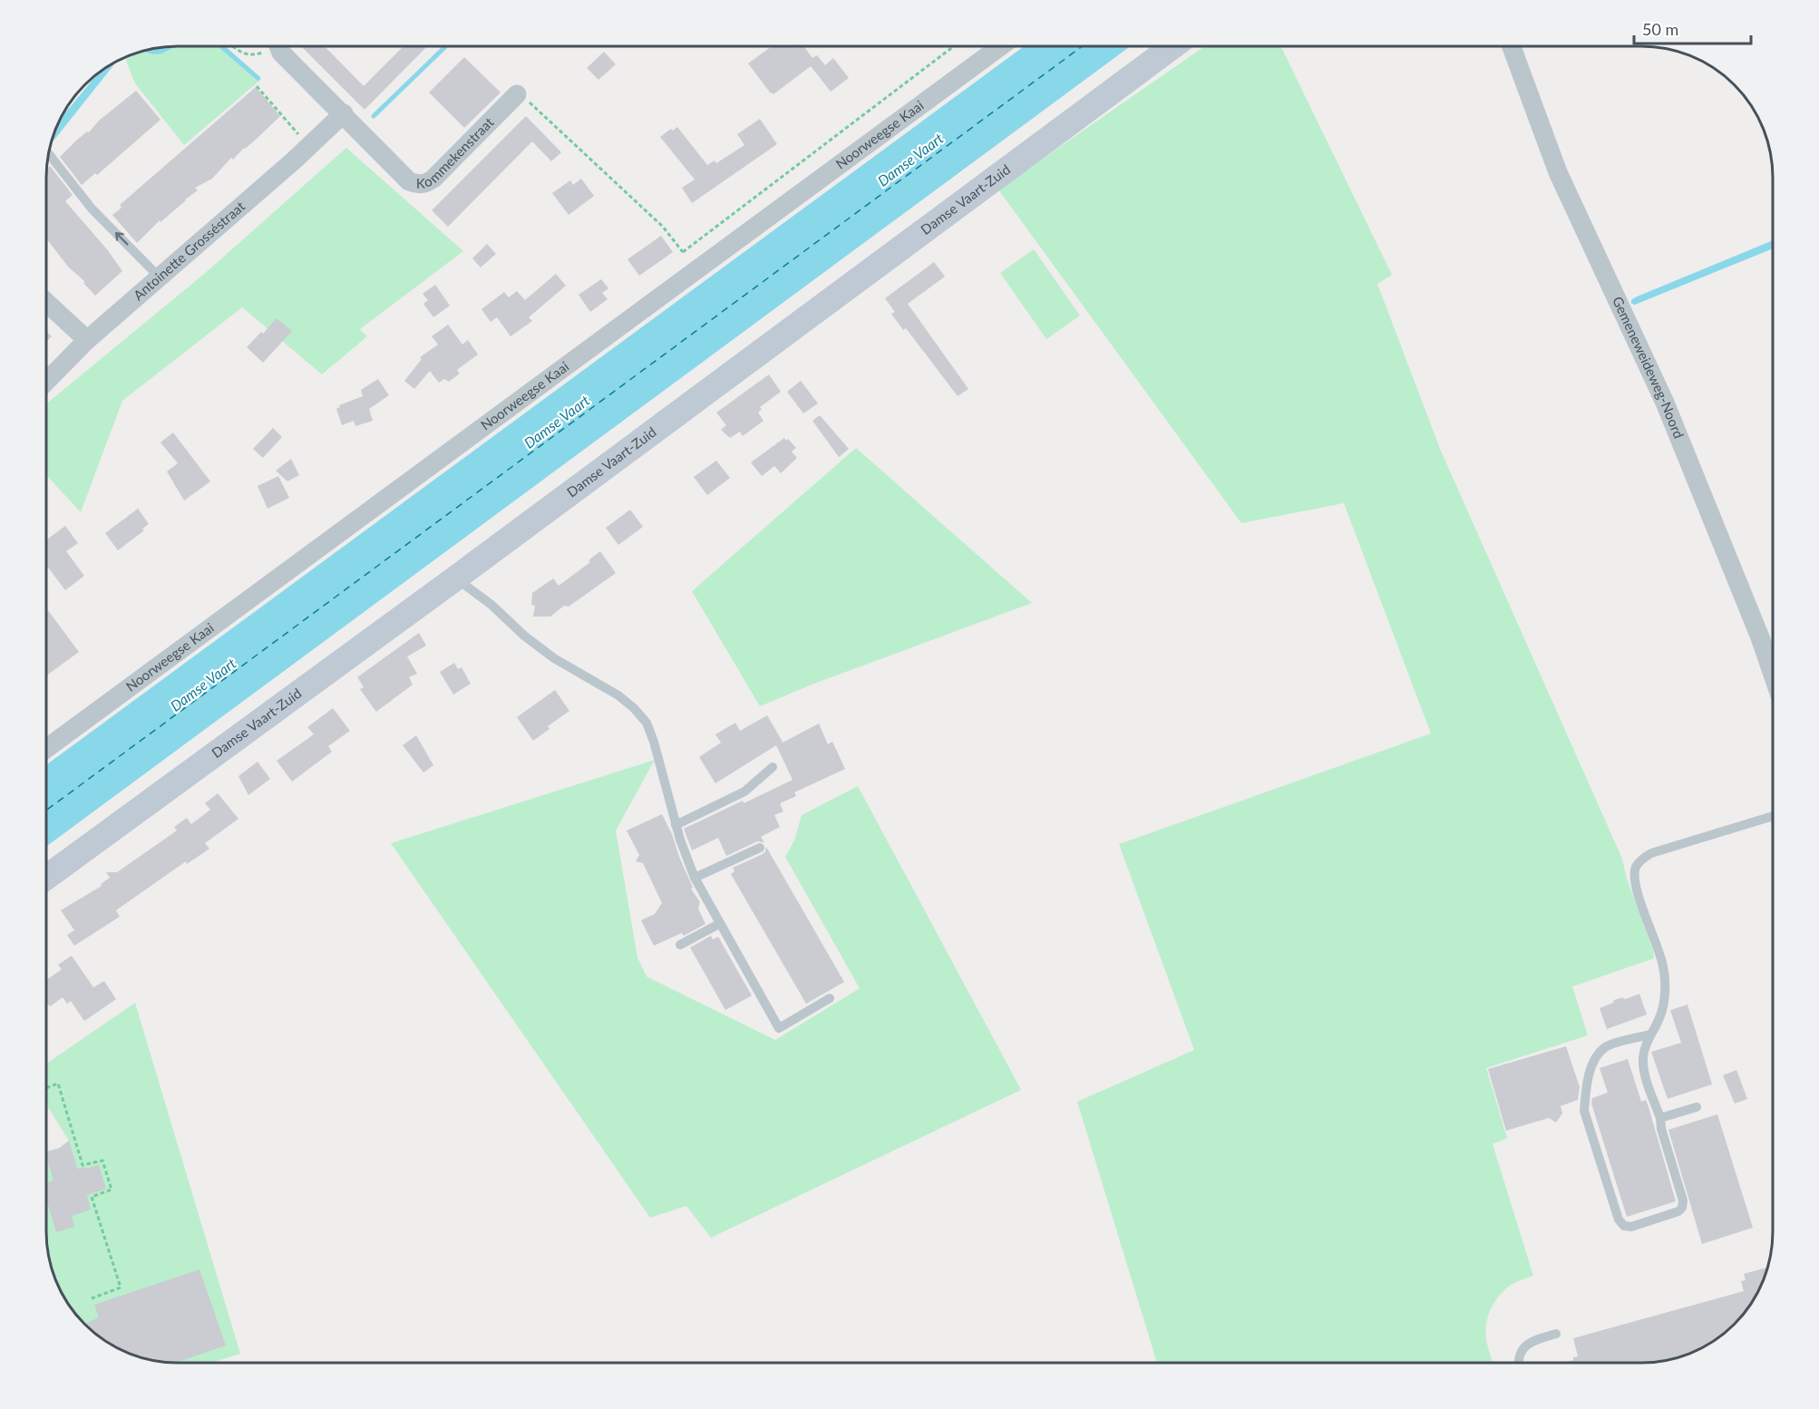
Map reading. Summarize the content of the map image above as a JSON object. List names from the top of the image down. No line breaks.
{"streets":{"street":["Noorweegse Kaai","Kommekenstraat","Damse Vaart-Zuid","Antoinette Grosséstraat","Gemeneweideweg-Noord"]},"crossings":[["Kommekenstraat","Antoinette Grosséstraat"]],"water":["Damse Vaart"],"scale_bar":"50 m"}
